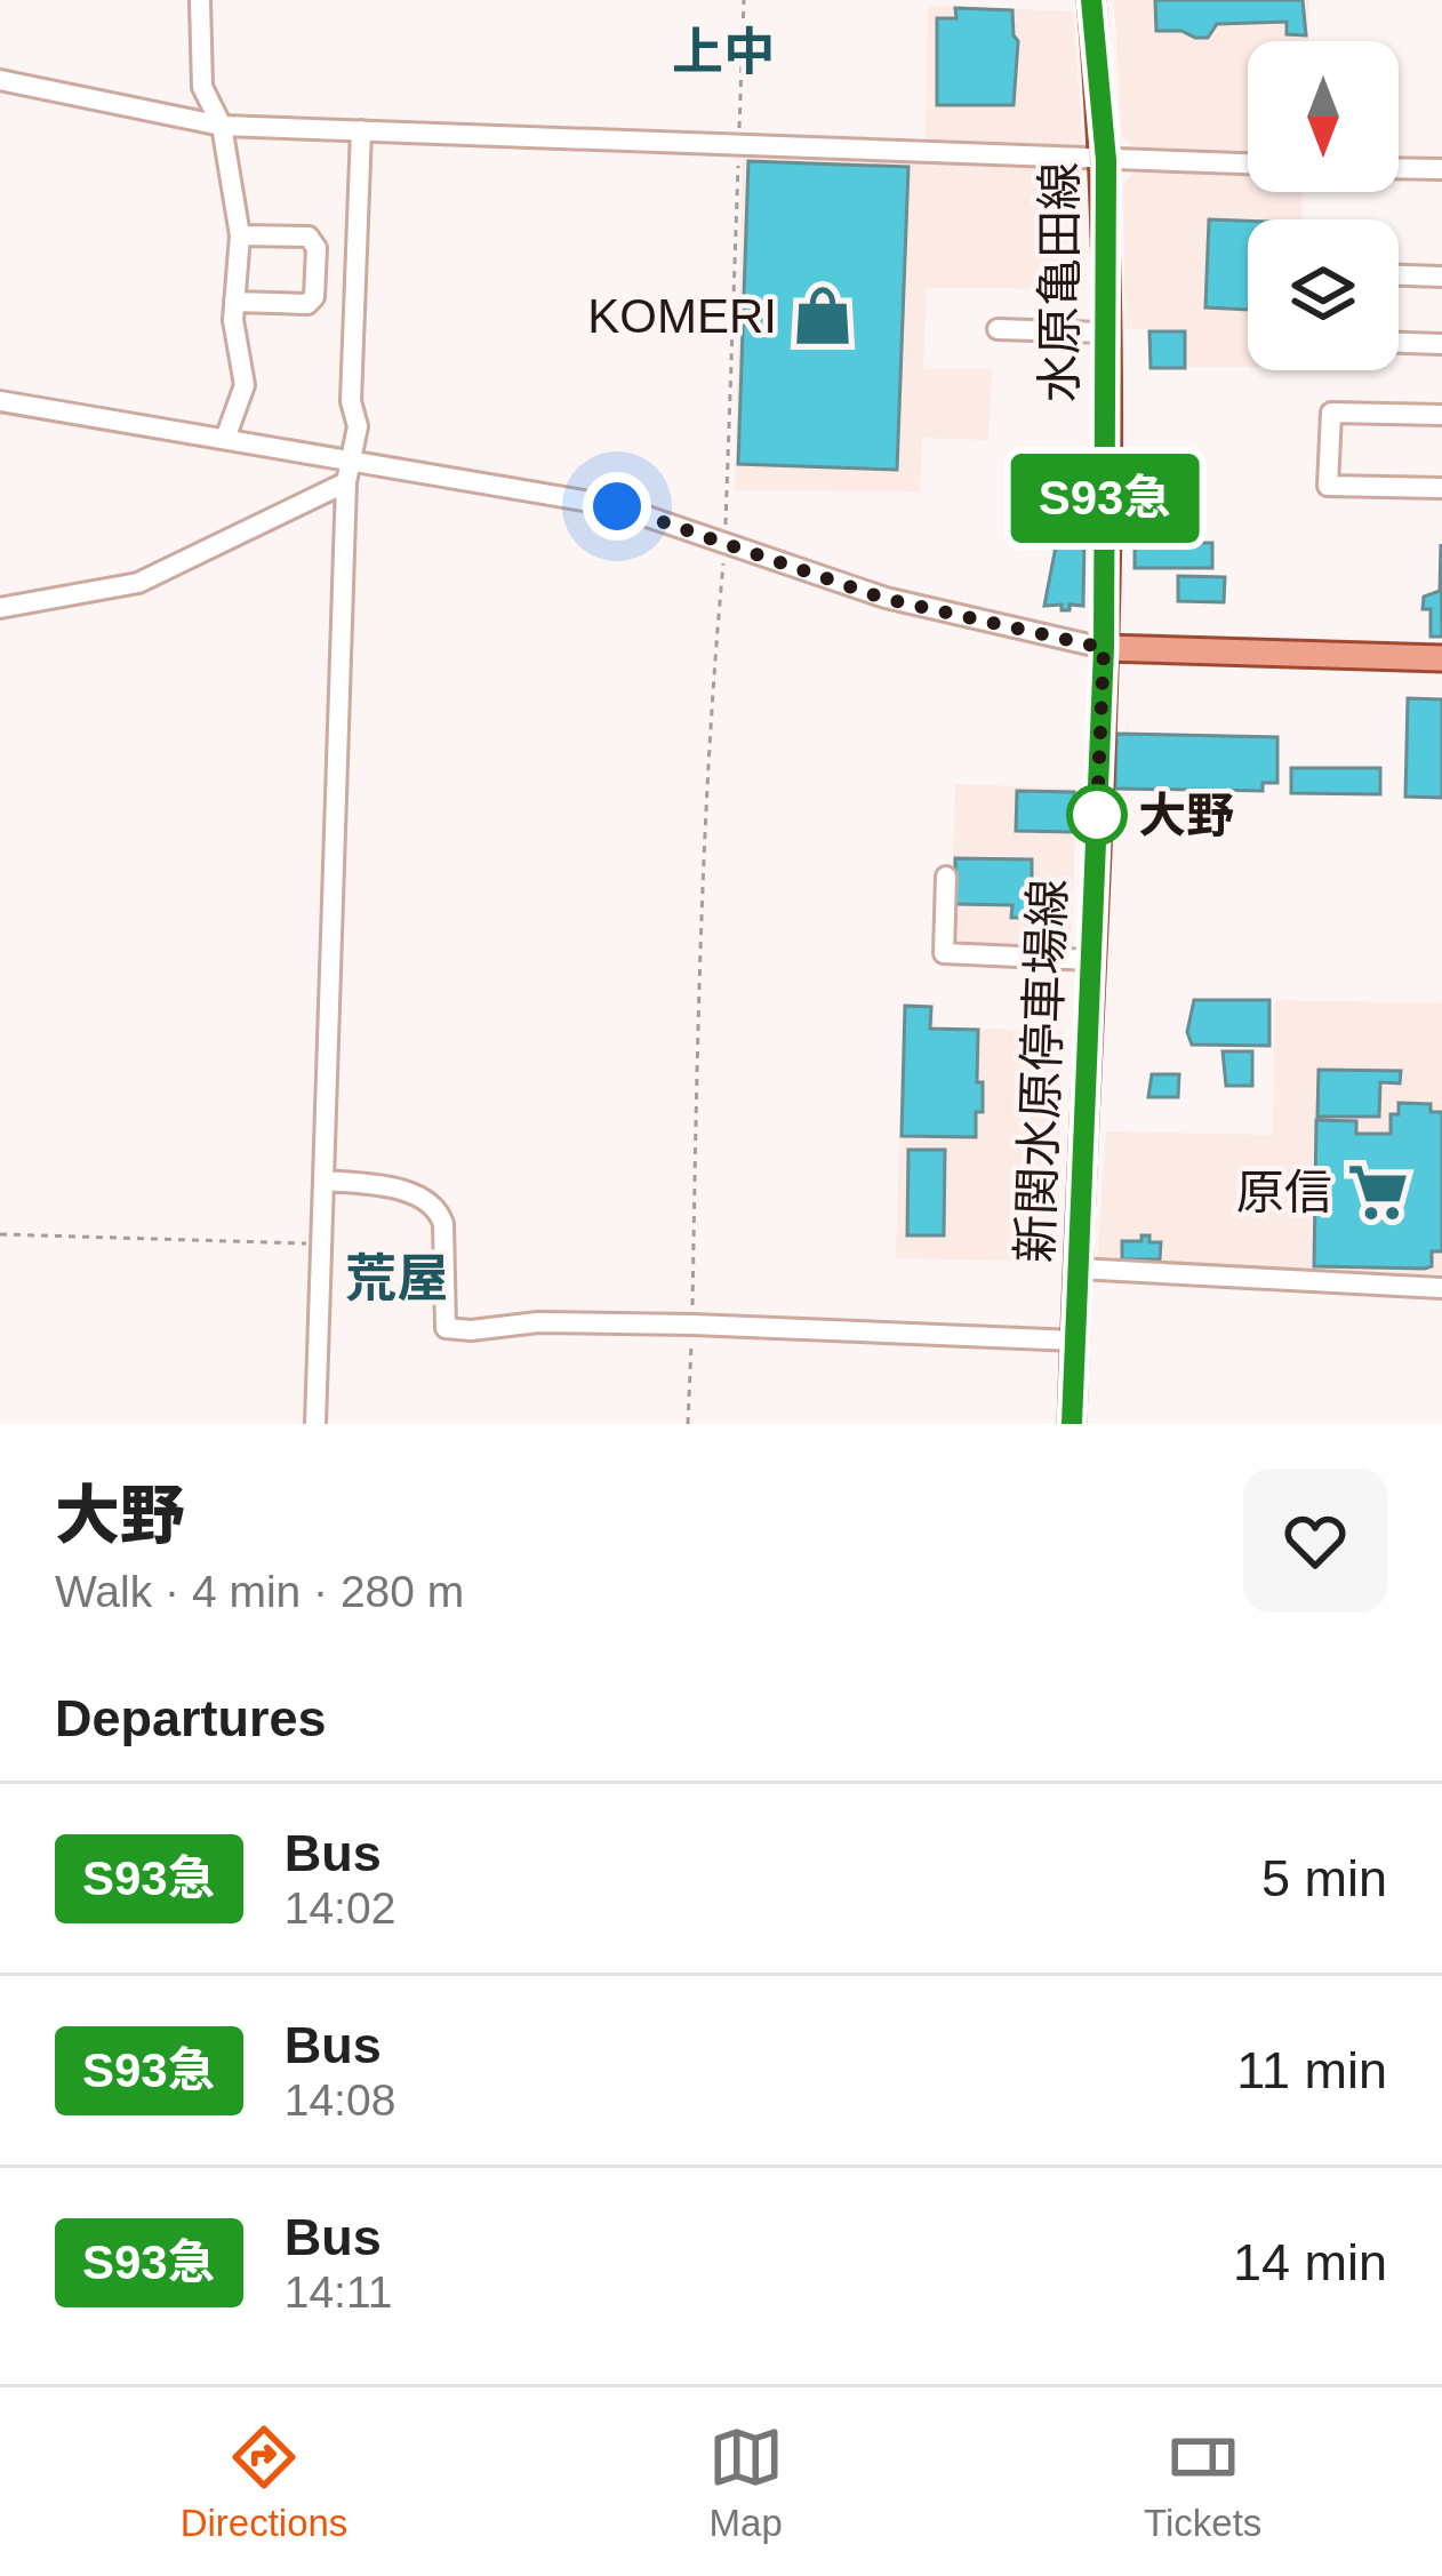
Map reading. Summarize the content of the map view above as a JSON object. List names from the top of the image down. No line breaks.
{"streets":{"main road":["水原亀田線","新関水原停車場線"]},"crossings":[["水原亀田線","新関水原停車場線"]],"districts":["上中","荒屋"],"places":{"shop":["KOMERI"],"other":["大野"],"supermarket":["原信"]},"lines":["bus line S93急"],"north":"bottom","page":{"on_map":"S93急","heading":[["大野","Walk · 4 min · 280 m"],"Departures"],"list":[{"mark":"S93急","name":"Bus","note":"14:02","value":"5 min"},{"mark":"S93急","name":"Bus","note":"14:08","value":"11 min"},{"mark":"S93急","name":"Bus","note":"14:11","value":"14 min"}],"tabs":["Directions","Map","Tickets"]}}
